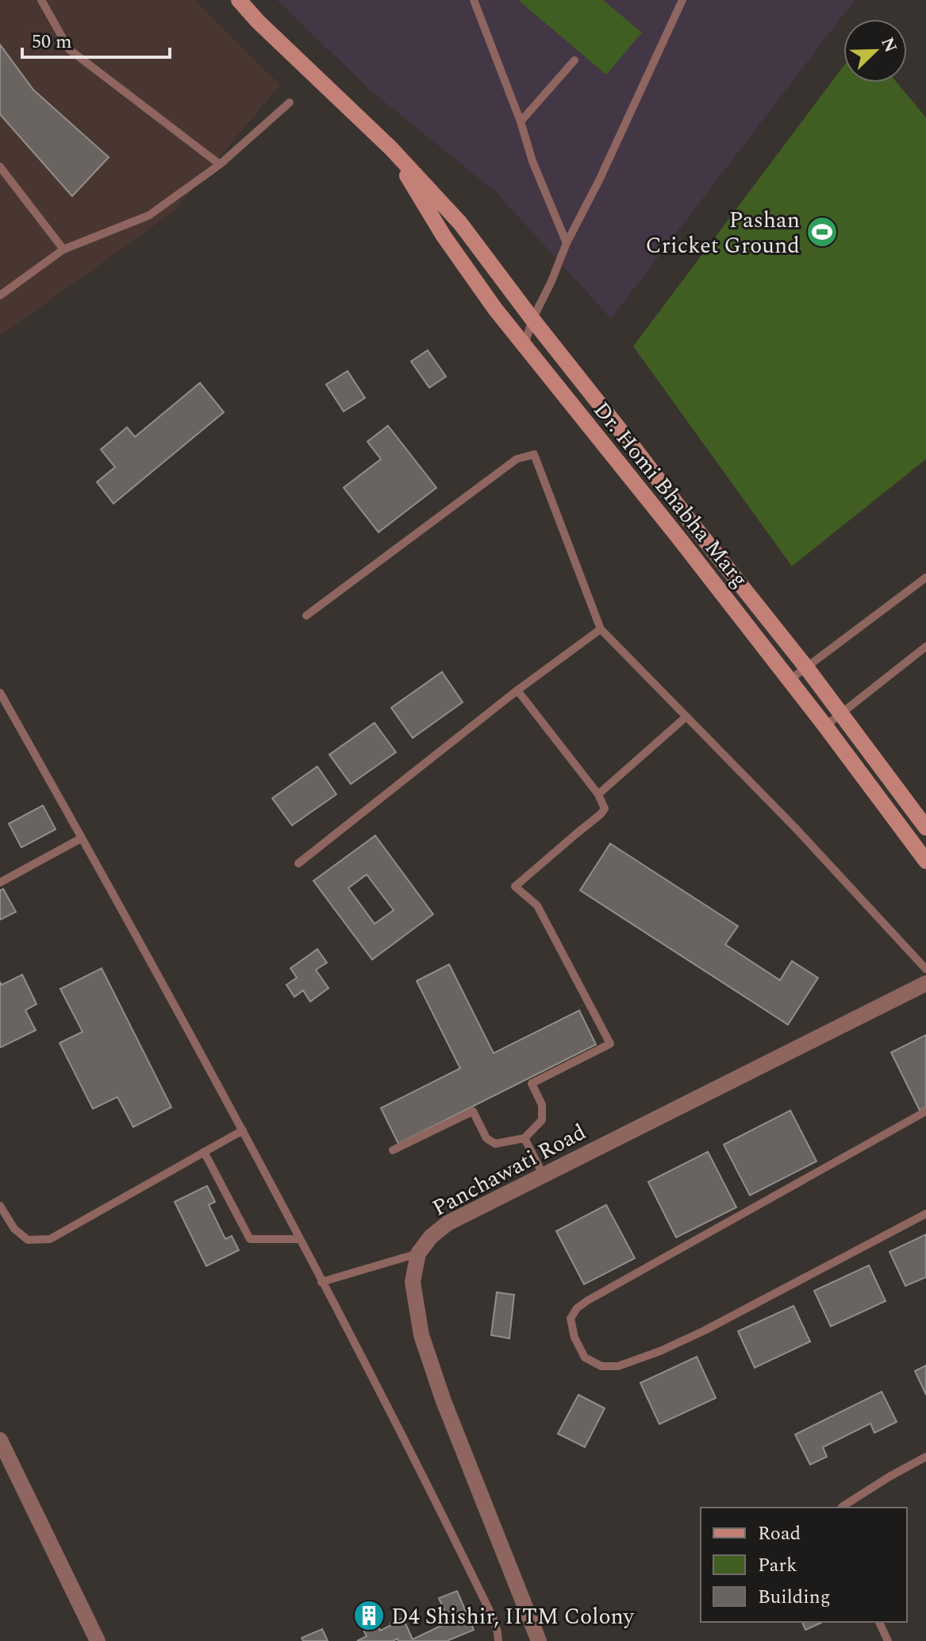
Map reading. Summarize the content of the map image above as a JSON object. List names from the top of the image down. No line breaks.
{"streets":{"main road":["Dr. Homi Bhabha Marg"],"street":["Panchawati Road"]},"places":{"sports":["Pashan Cricket Ground"],"building":["D4 Shishir, IITM Colony"]},"legend":["Road","Park","Building"],"scale_bar":"50 m","north":"top right"}
